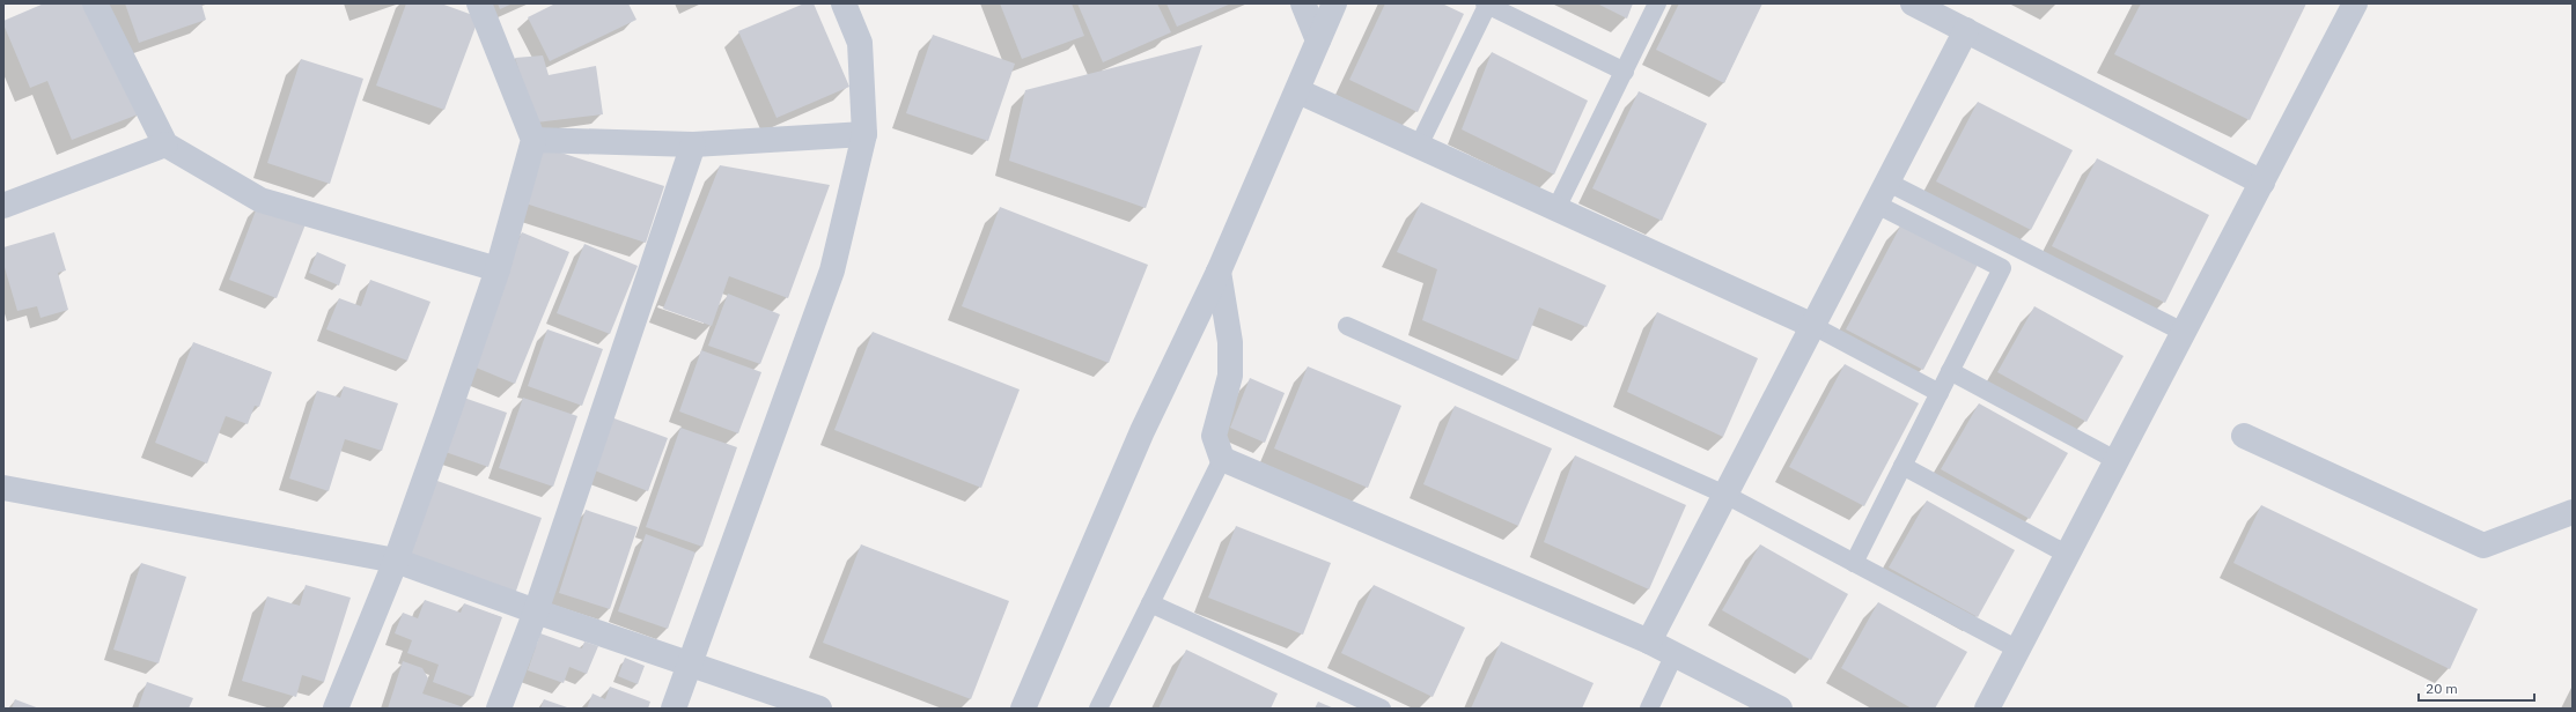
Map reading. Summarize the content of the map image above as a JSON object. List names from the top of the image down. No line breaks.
{"scale_bar":"20 m"}
